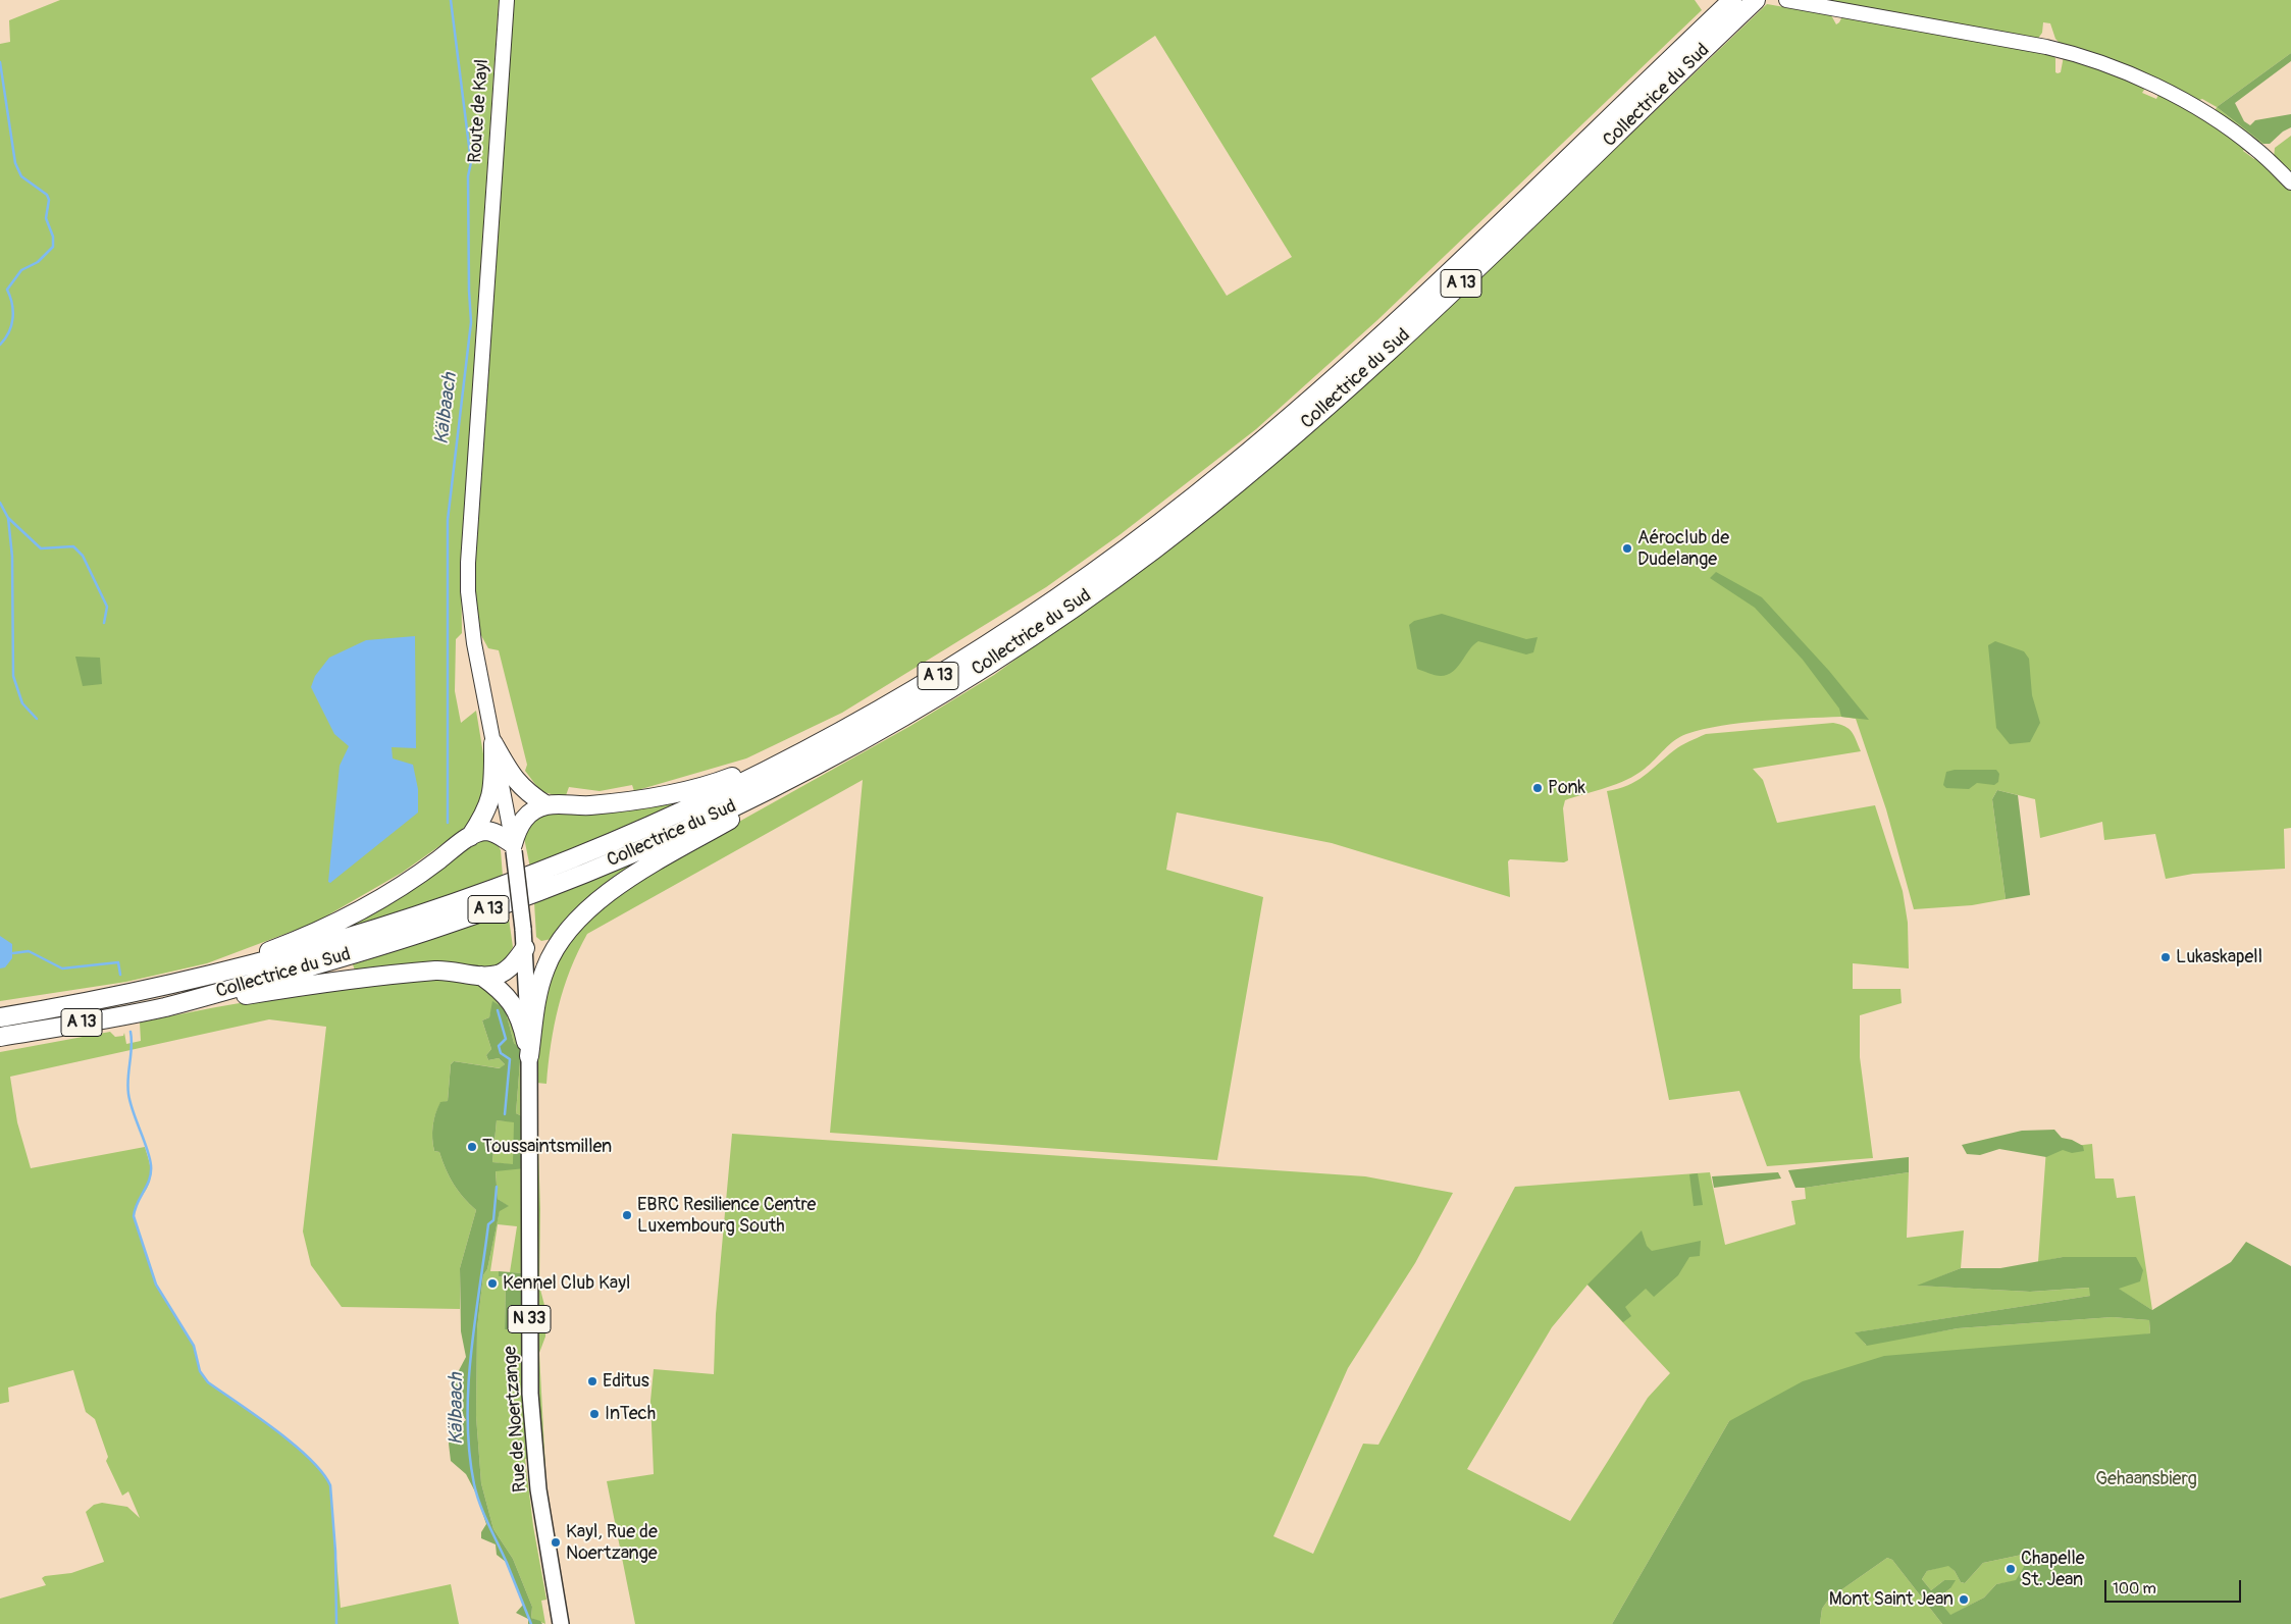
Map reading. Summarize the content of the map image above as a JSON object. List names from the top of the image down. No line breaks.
{"streets":{"highway":["Collectrice du Sud","A 13"],"main road":["Route de Kayl","N 33","Rue de Noertzange"]},"crossings":[["Collectrice du Sud","A 13"],["Route de Kayl","A 13"],["Route de Kayl","N 33"],["A 13","N 33"],["A 13","Rue de Noertzange"],["N 33","Rue de Noertzange"]],"water":["Kälbaach"],"parks":["Gehaansbierg"],"places":["Aéroclub de Dudelange","Ponk","Lukaskapell","Toussaintsmillen","EBRC Resilience Centre Luxembourg South","Kennel Club Kayl","Editus","InTech","Kayl, Rue de Noertzange","Chapelle St. Jean","Mont Saint Jean"],"scale_bar":"100 m"}
